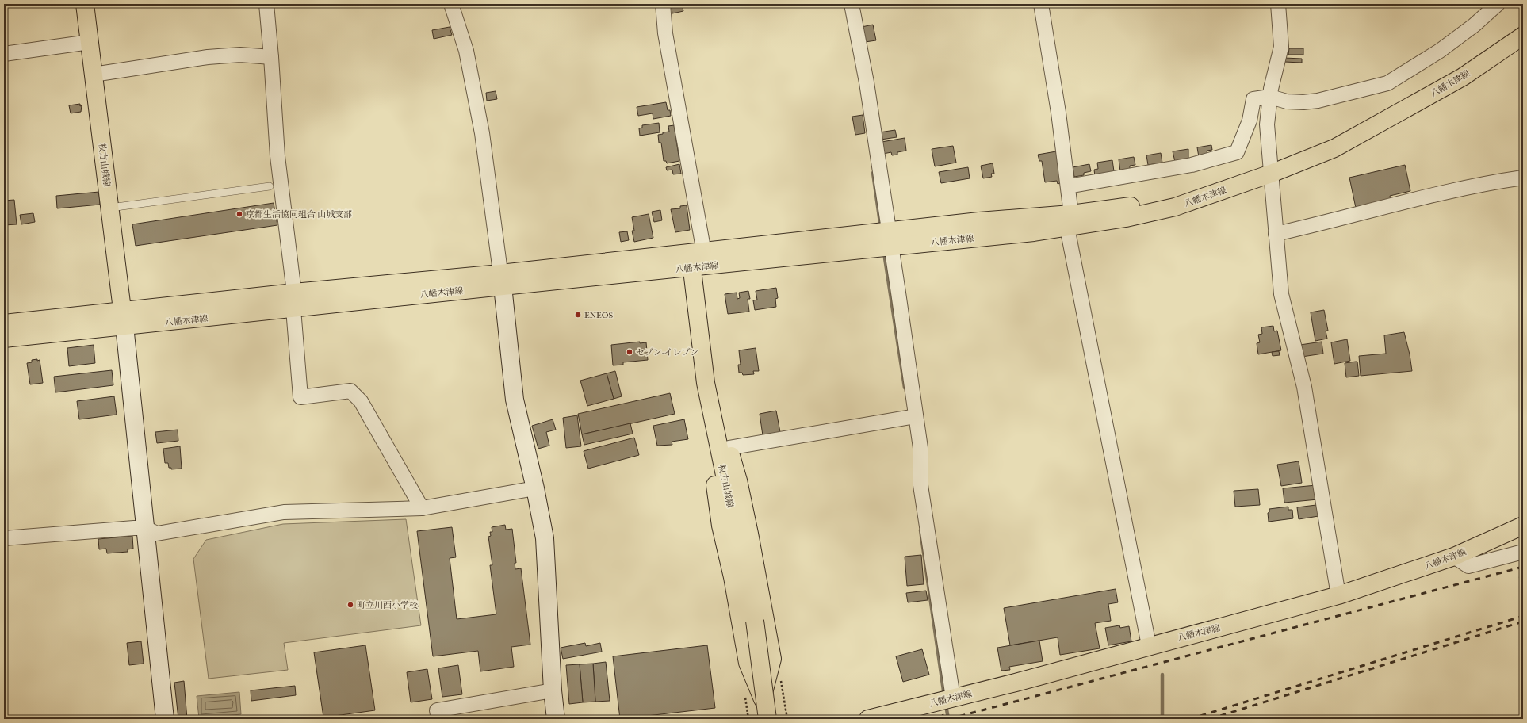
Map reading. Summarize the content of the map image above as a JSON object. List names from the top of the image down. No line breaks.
{"streets":{"main road":["八幡木津線","枚方山城線"]},"crossings":[["八幡木津線","枚方山城線"]],"places":["京都生活協同組合 山城支部","ENEOS","セブン-イレブン","町立川西小学校"]}
